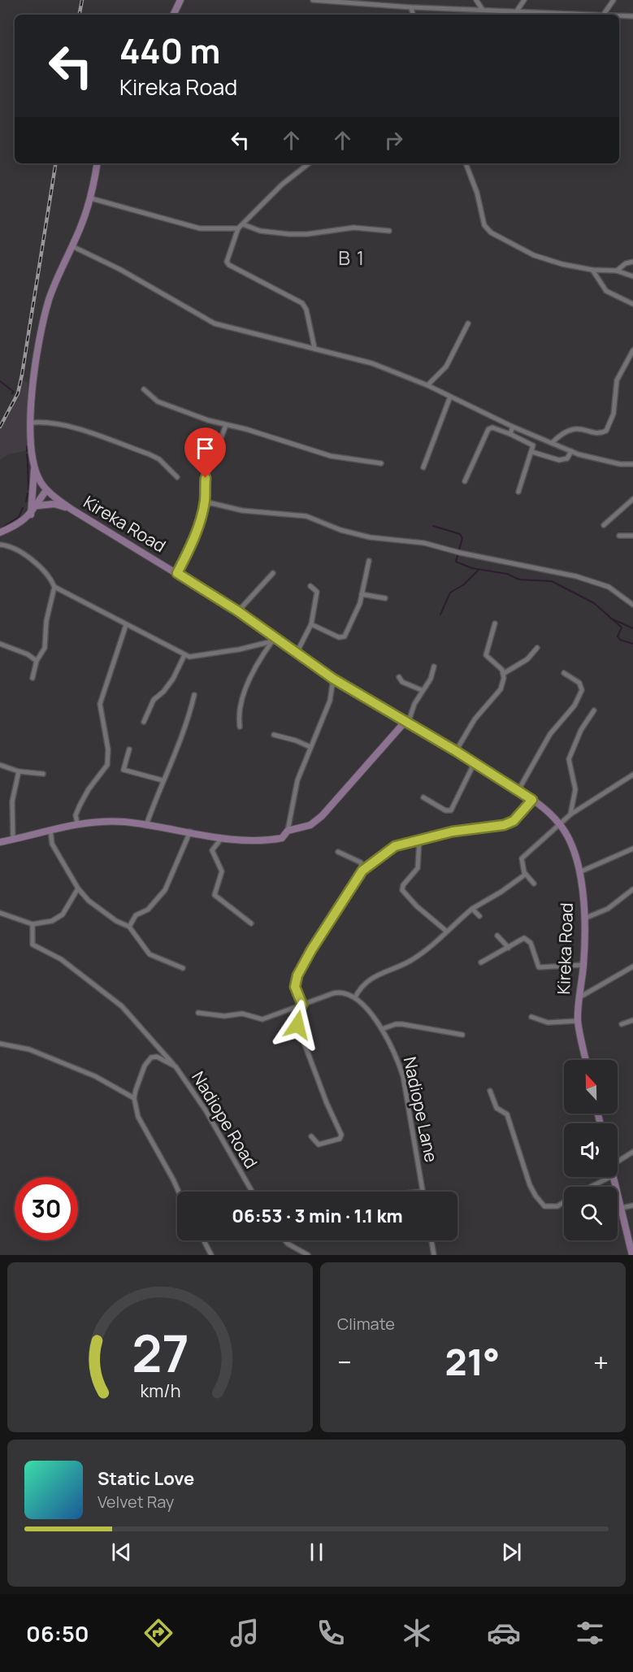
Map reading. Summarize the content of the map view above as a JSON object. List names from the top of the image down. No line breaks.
{"streets":{"main road":["Kireka Road"],"street":["Nadiope Lane","Nadiope Road"]},"districts":["B 1"],"north":"top","page":{"turn":["440 m","Kireka Road"],"limit":"30","trip":"06:53 · 3 min · 1.1 km","tile":"Climate","heat":["−","21°","+"],"song":["Static Love","Velvet Ray"],"tabs":"06:50","gauge":["27","km/h"]}}
